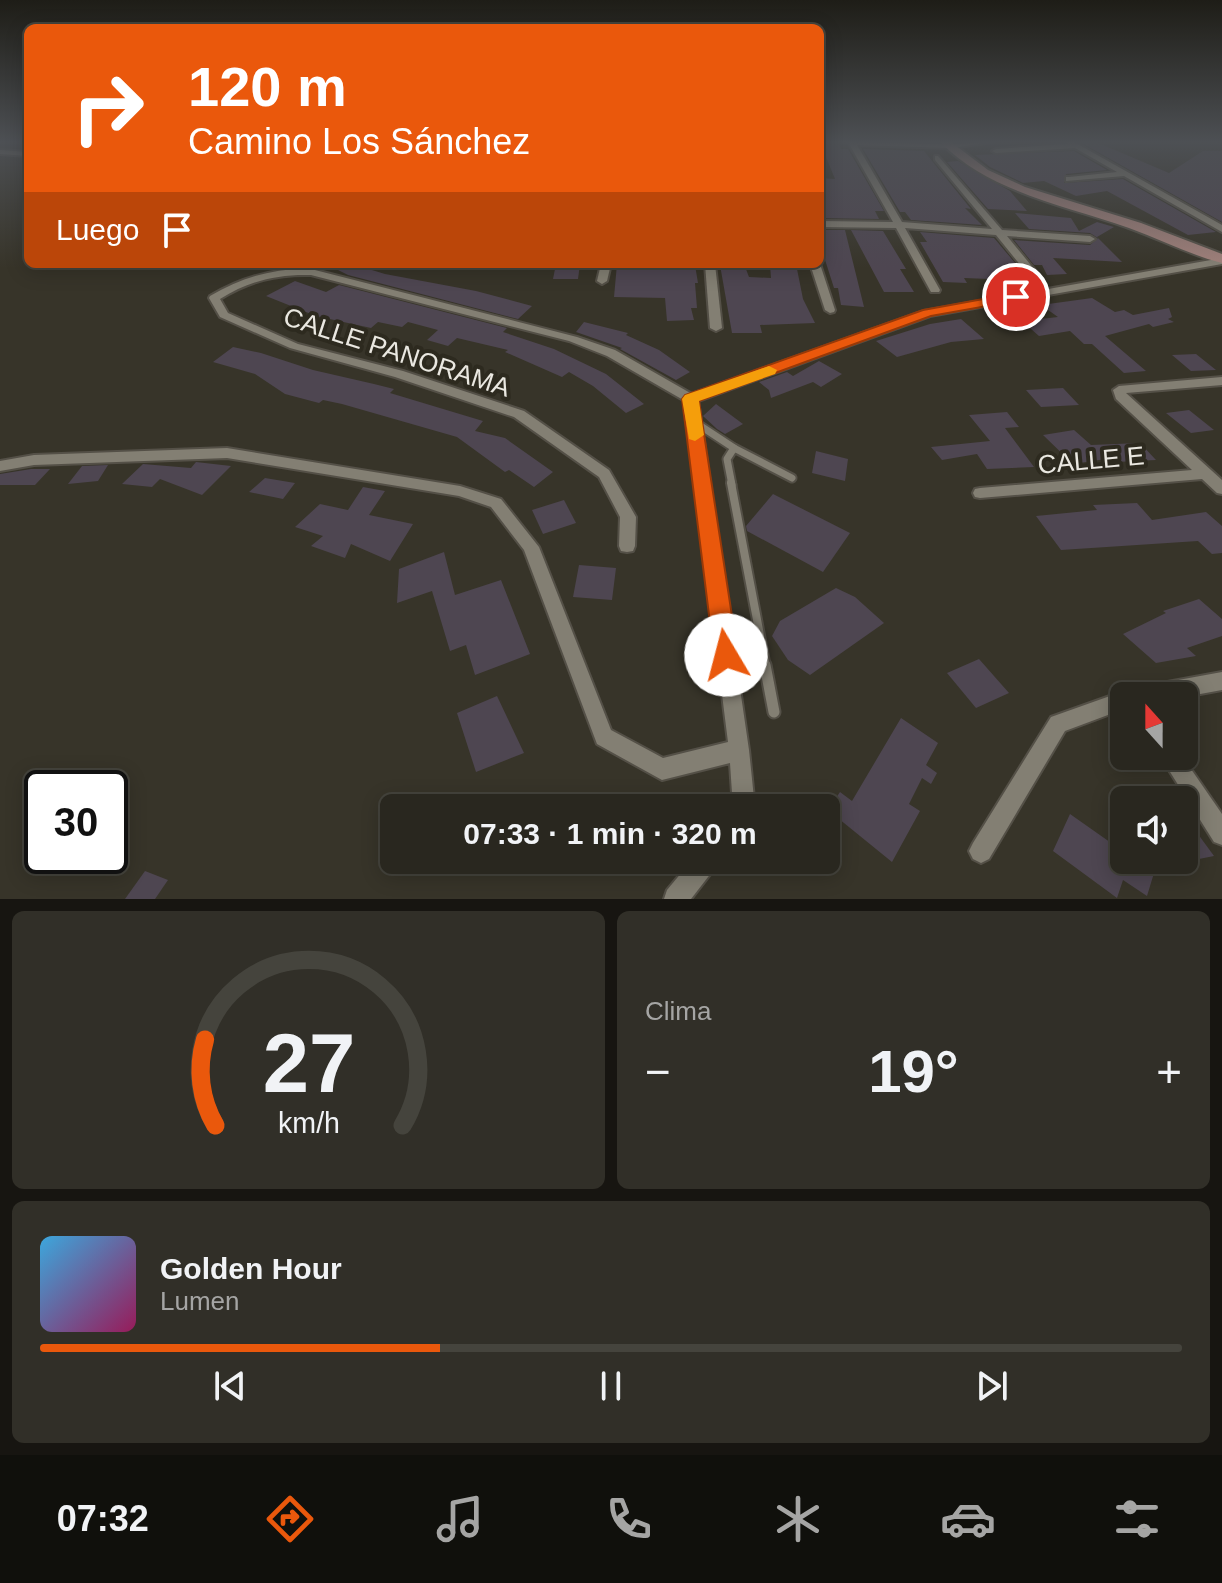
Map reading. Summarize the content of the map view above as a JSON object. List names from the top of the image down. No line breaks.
{"streets":{"street":["CALLE PANORAMA","CALLE E"]},"north":"top","page":{"turn":["120 m","Camino Los Sánchez"],"then":"Luego","limit":"30","trip":"07:33 · 1 min · 320 m","tile":"Clima","heat":["−","19°","+"],"song":["Golden Hour","Lumen"],"tabs":"07:32","gauge":["27","km/h"]}}
